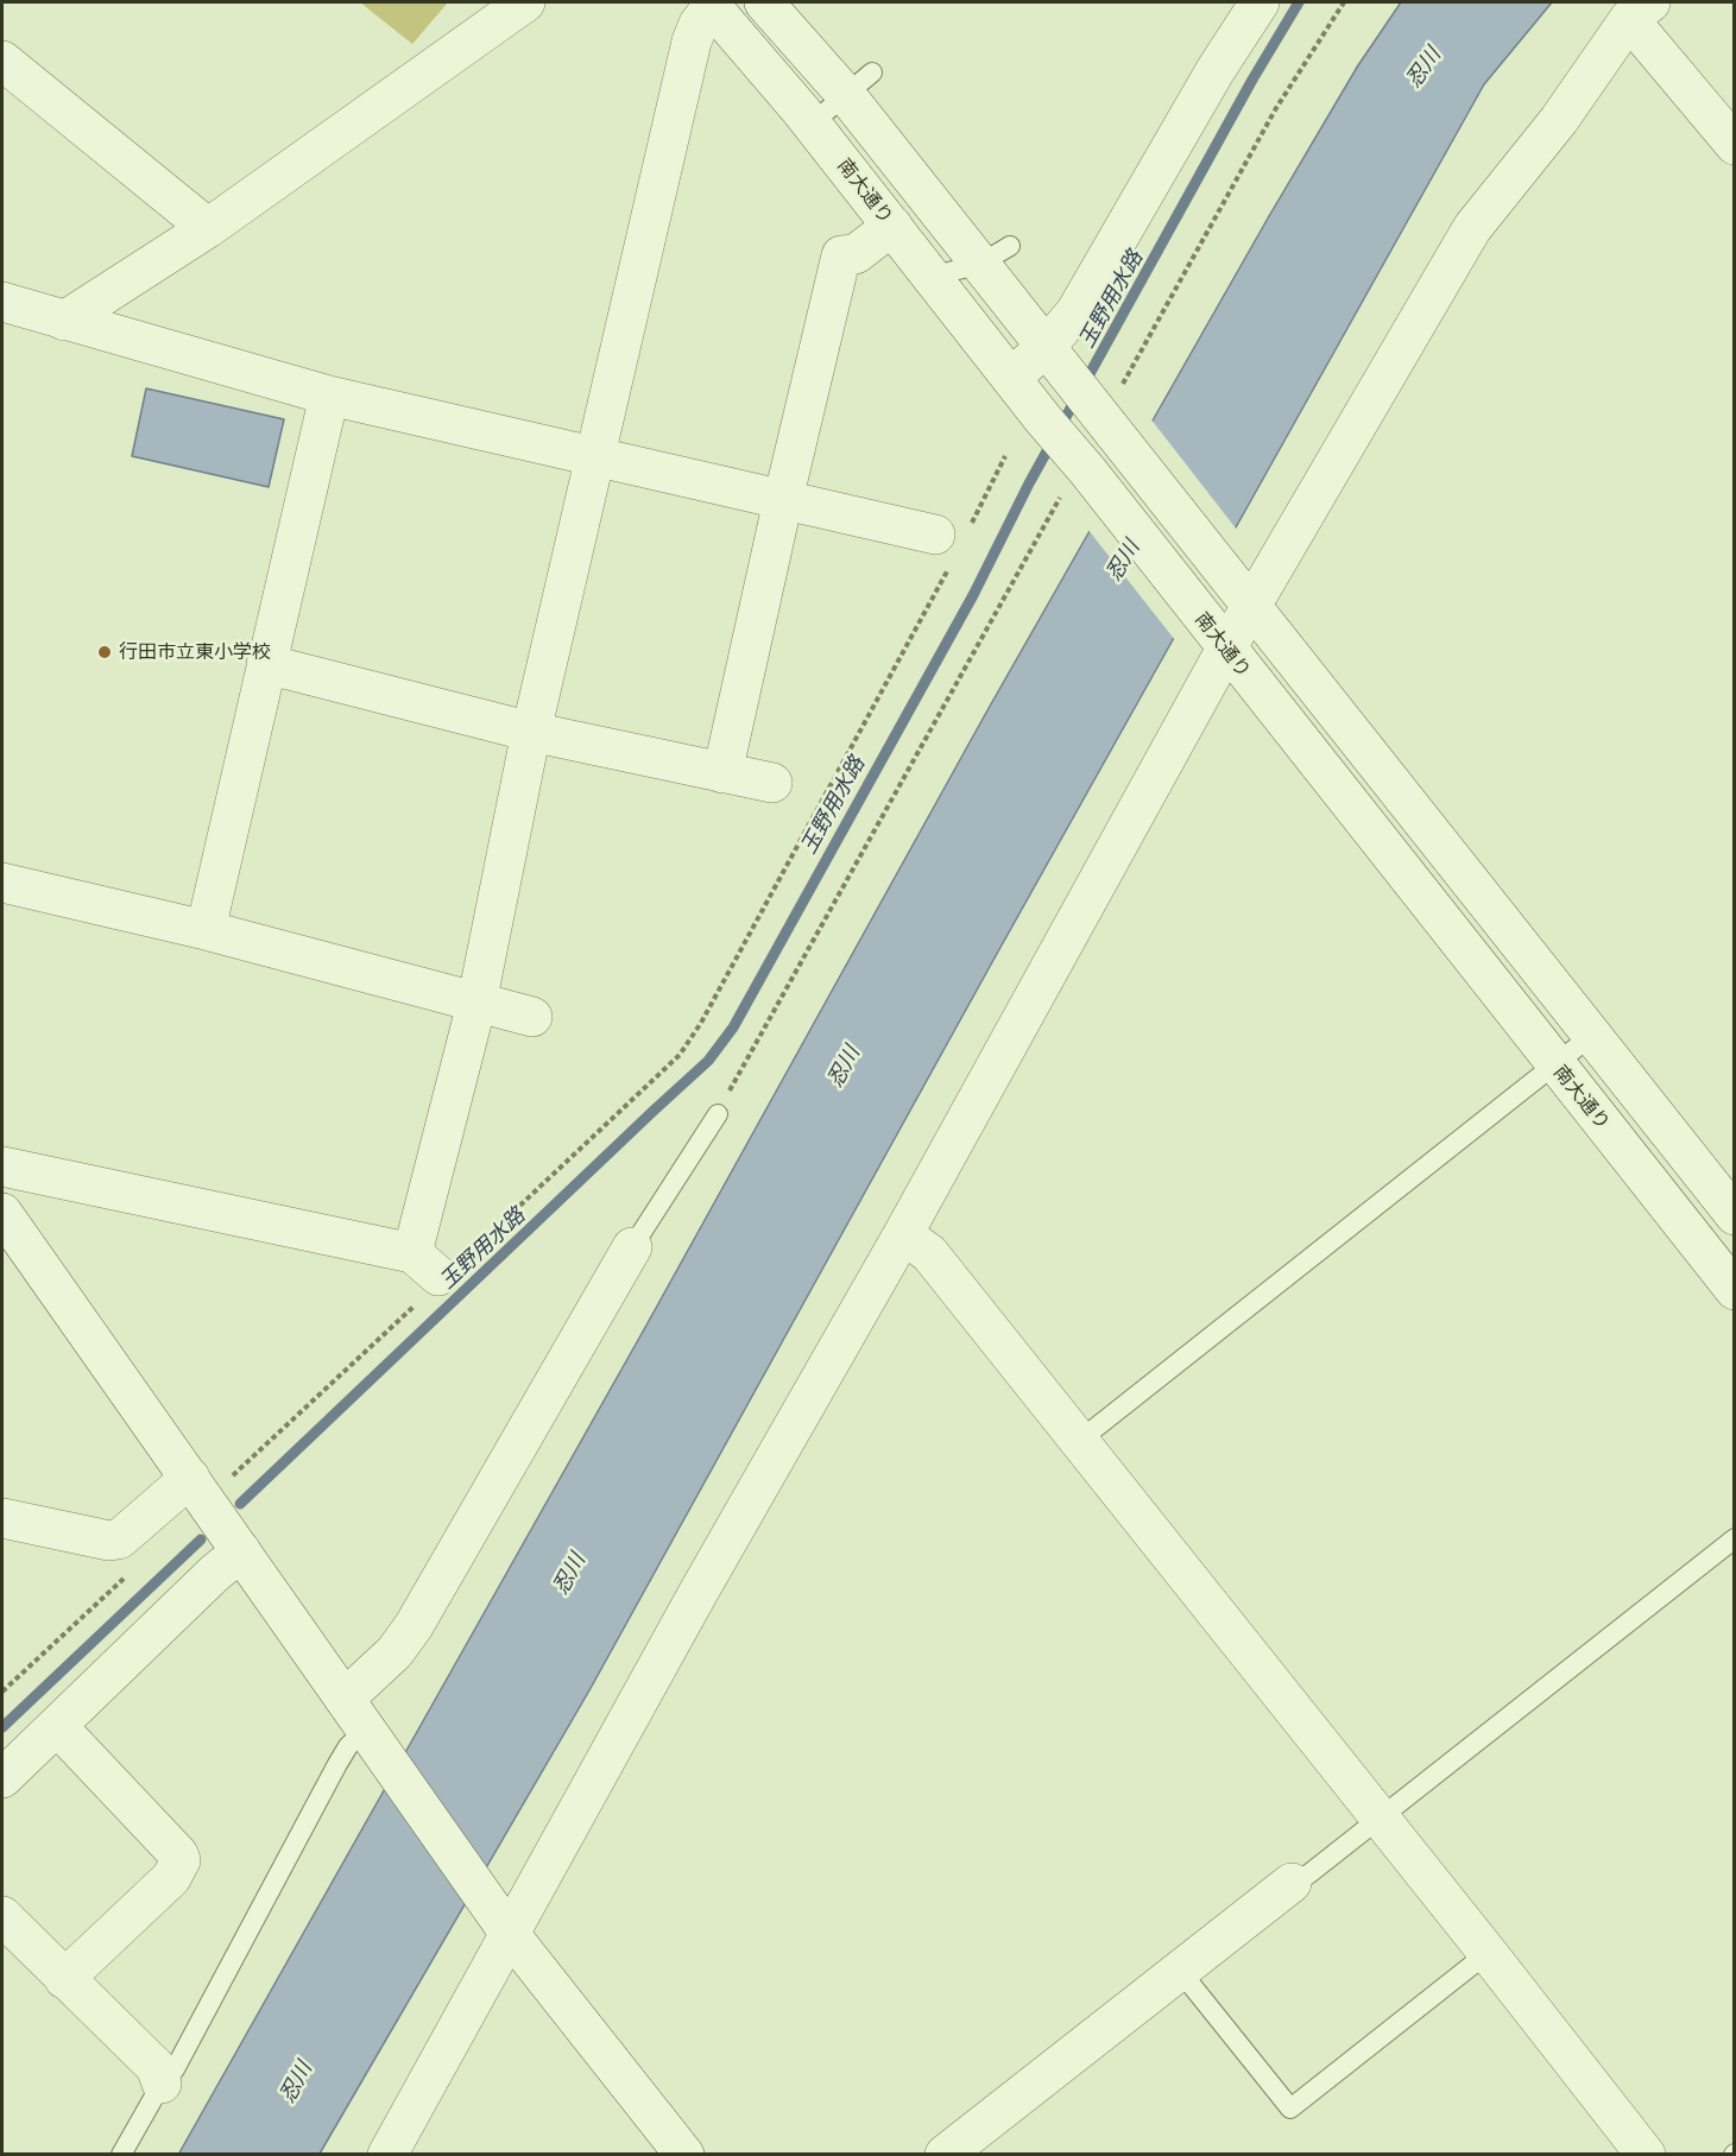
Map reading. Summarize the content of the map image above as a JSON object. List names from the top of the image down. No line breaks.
{"streets":{"street":["南大通り"]},"water":["忍川","玉野用水路"],"places":["行田市立東小学校"]}
